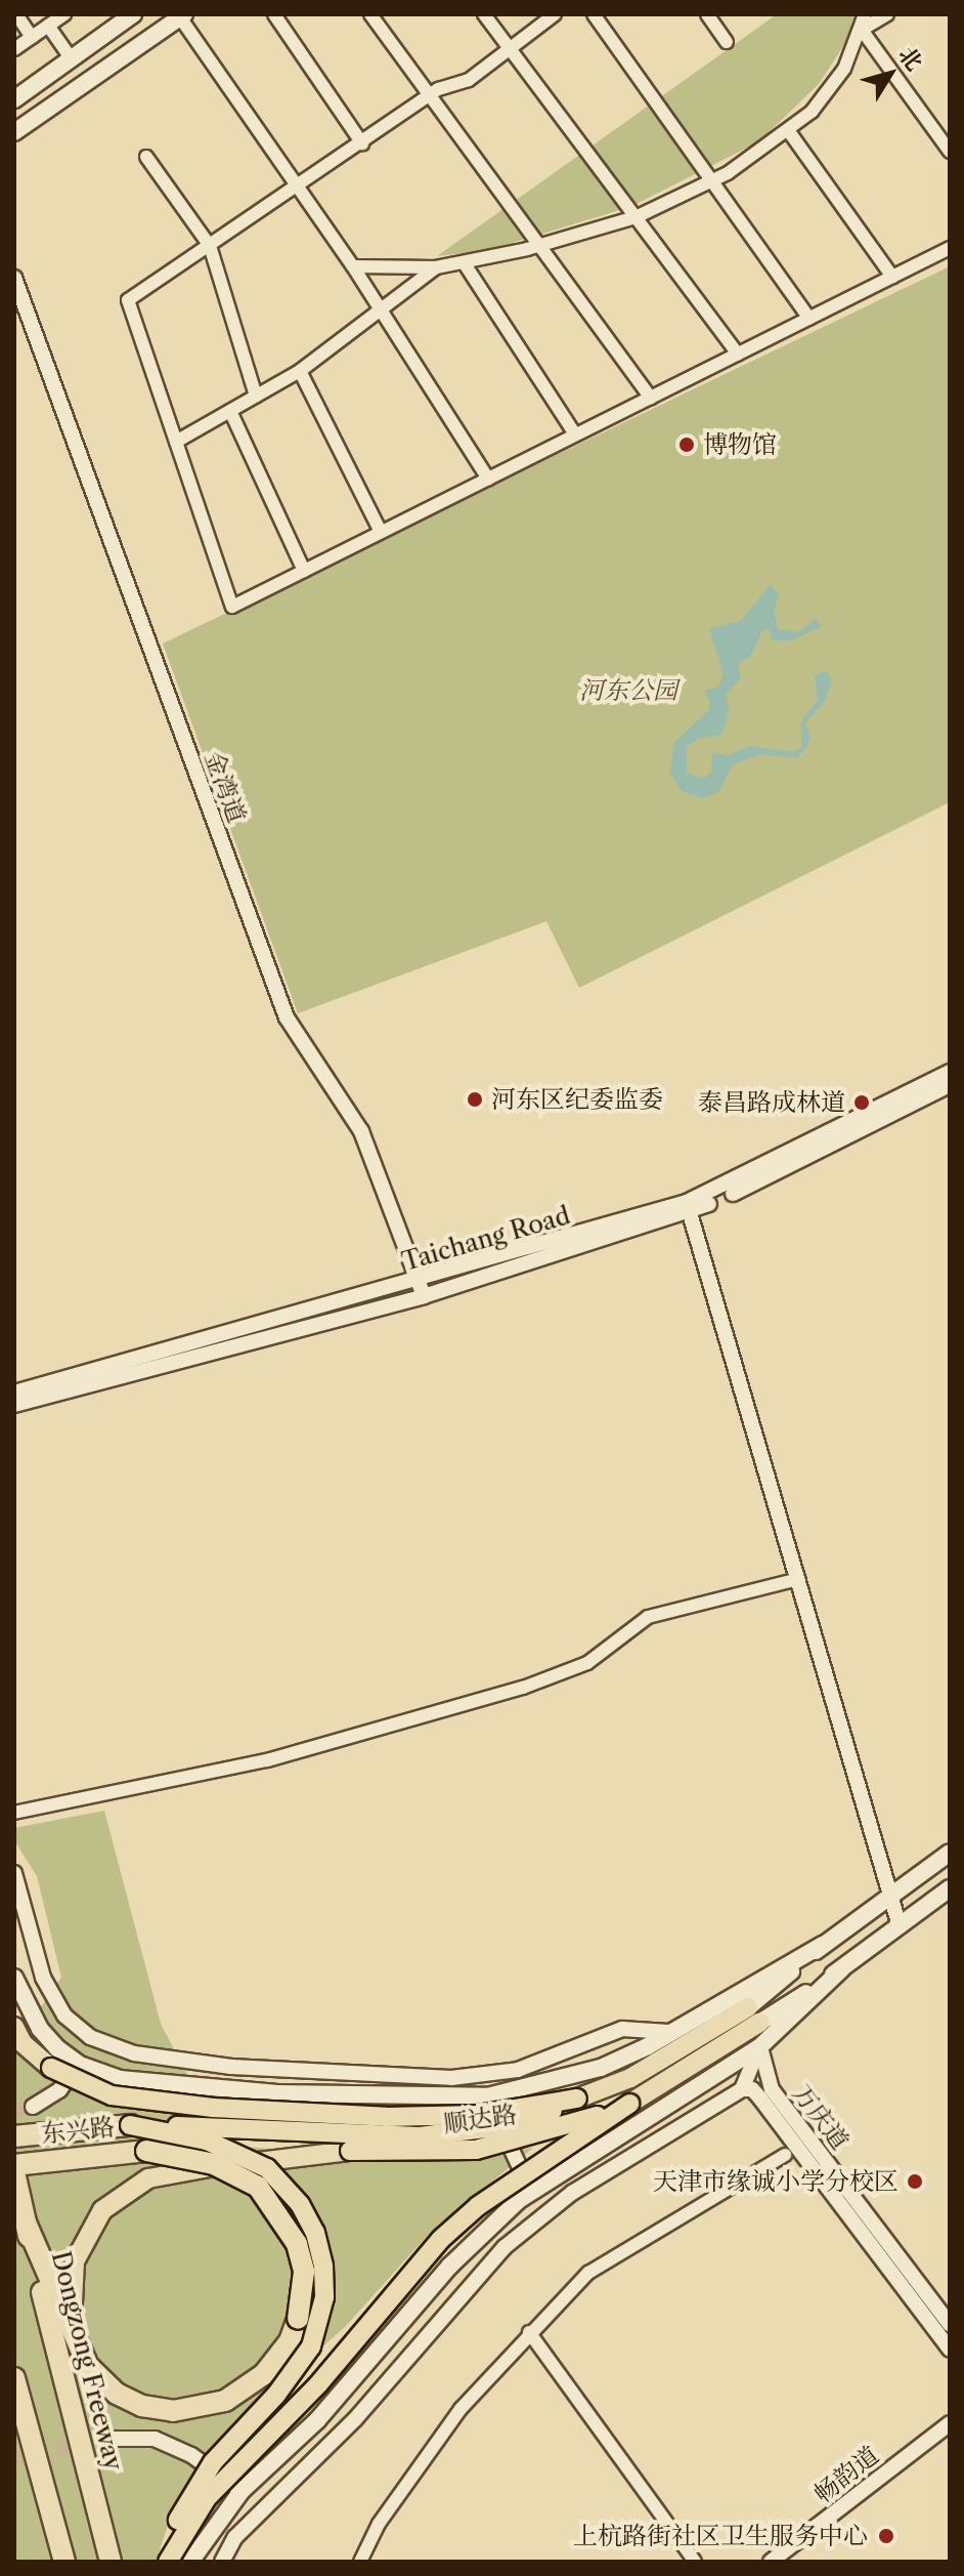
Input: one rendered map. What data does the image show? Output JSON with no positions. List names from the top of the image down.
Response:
{
  "streets": {
    "highway": ["东兴路", "Dongzong Freeway"],
    "main road": ["顺达路"],
    "street": [
      "金湾道",
      "Taichang Road",
      "万庆道",
      "畅韵道"
    ]
  },
  "crossings": [
    ["金湾道", "Taichang Road"],
    ["顺达路", "东兴路"]
  ],
  "parks": ["河东公园"],
  "places": [
    "博物馆",
    "河东区纪委监委",
    "泰昌路成林道",
    "天津市缘诚小学分校区",
    "上杭路街社区卫生服务中心"
  ],
  "north": "top right"
}
